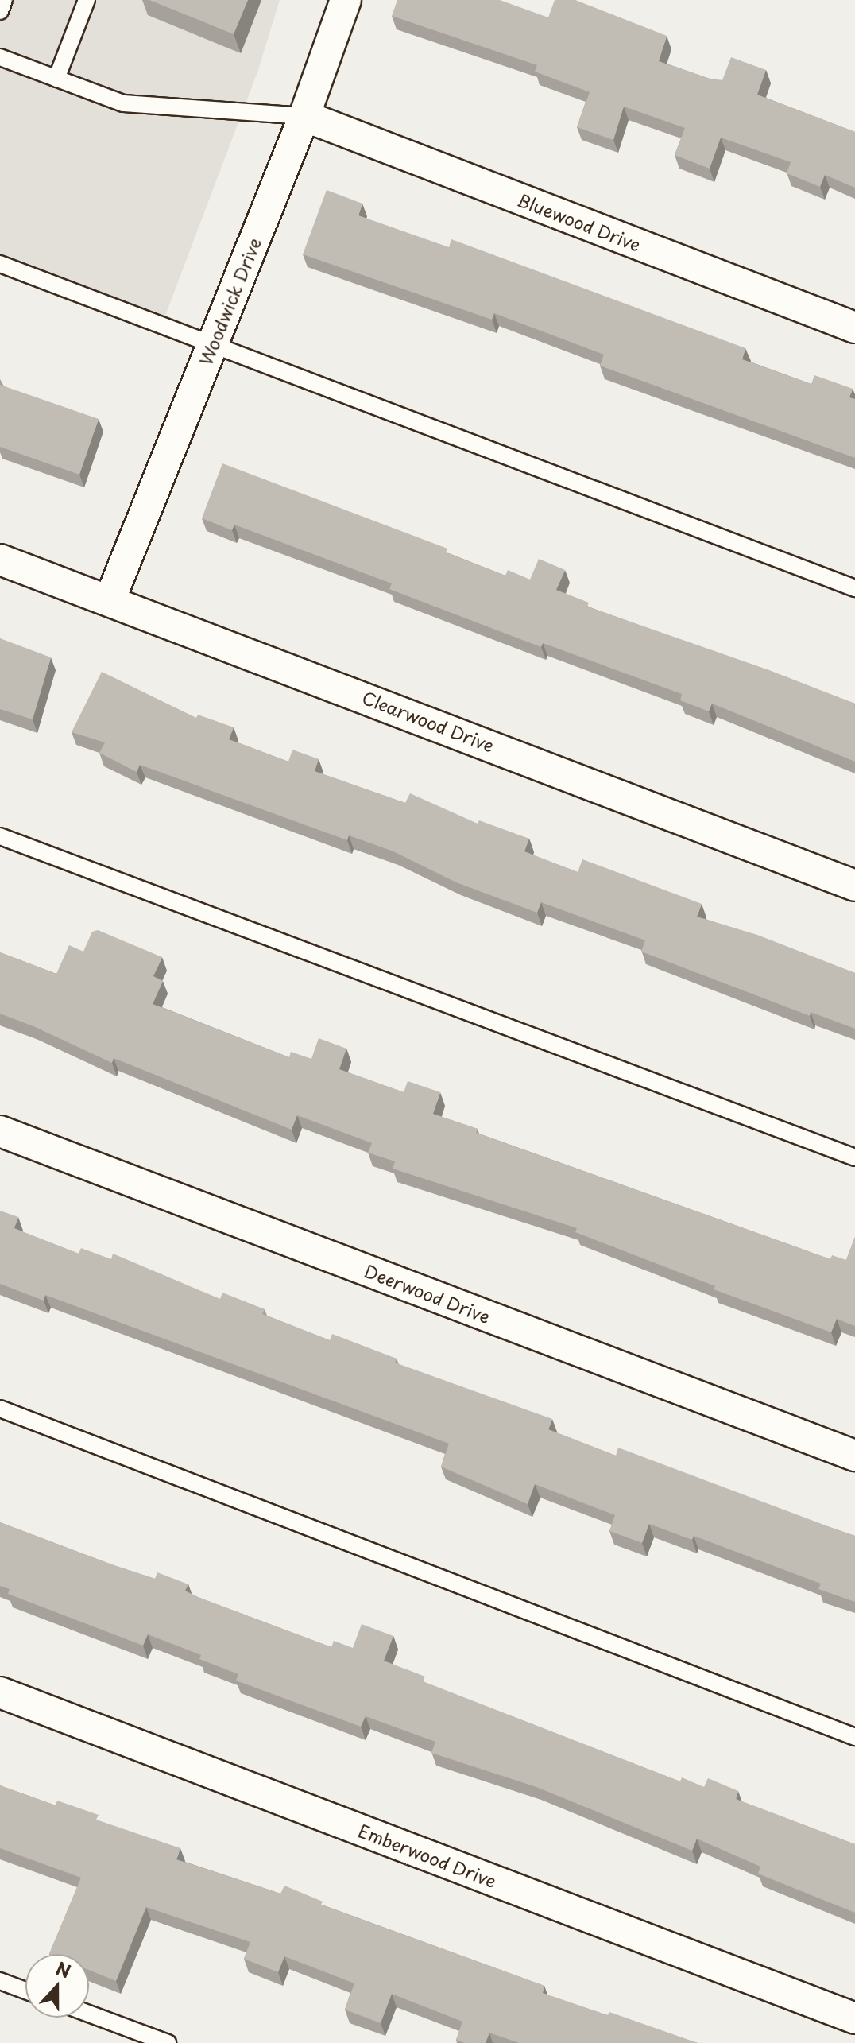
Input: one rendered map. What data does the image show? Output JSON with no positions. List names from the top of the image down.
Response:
{
  "streets": {
    "street": [
      "Bluewood Drive",
      "Woodwick Drive",
      "Clearwood Drive",
      "Deerwood Drive",
      "Emberwood Drive"
    ]
  },
  "crossings": [
    ["Bluewood Drive", "Woodwick Drive"],
    ["Woodwick Drive", "Clearwood Drive"]
  ],
  "north": "top"
}
